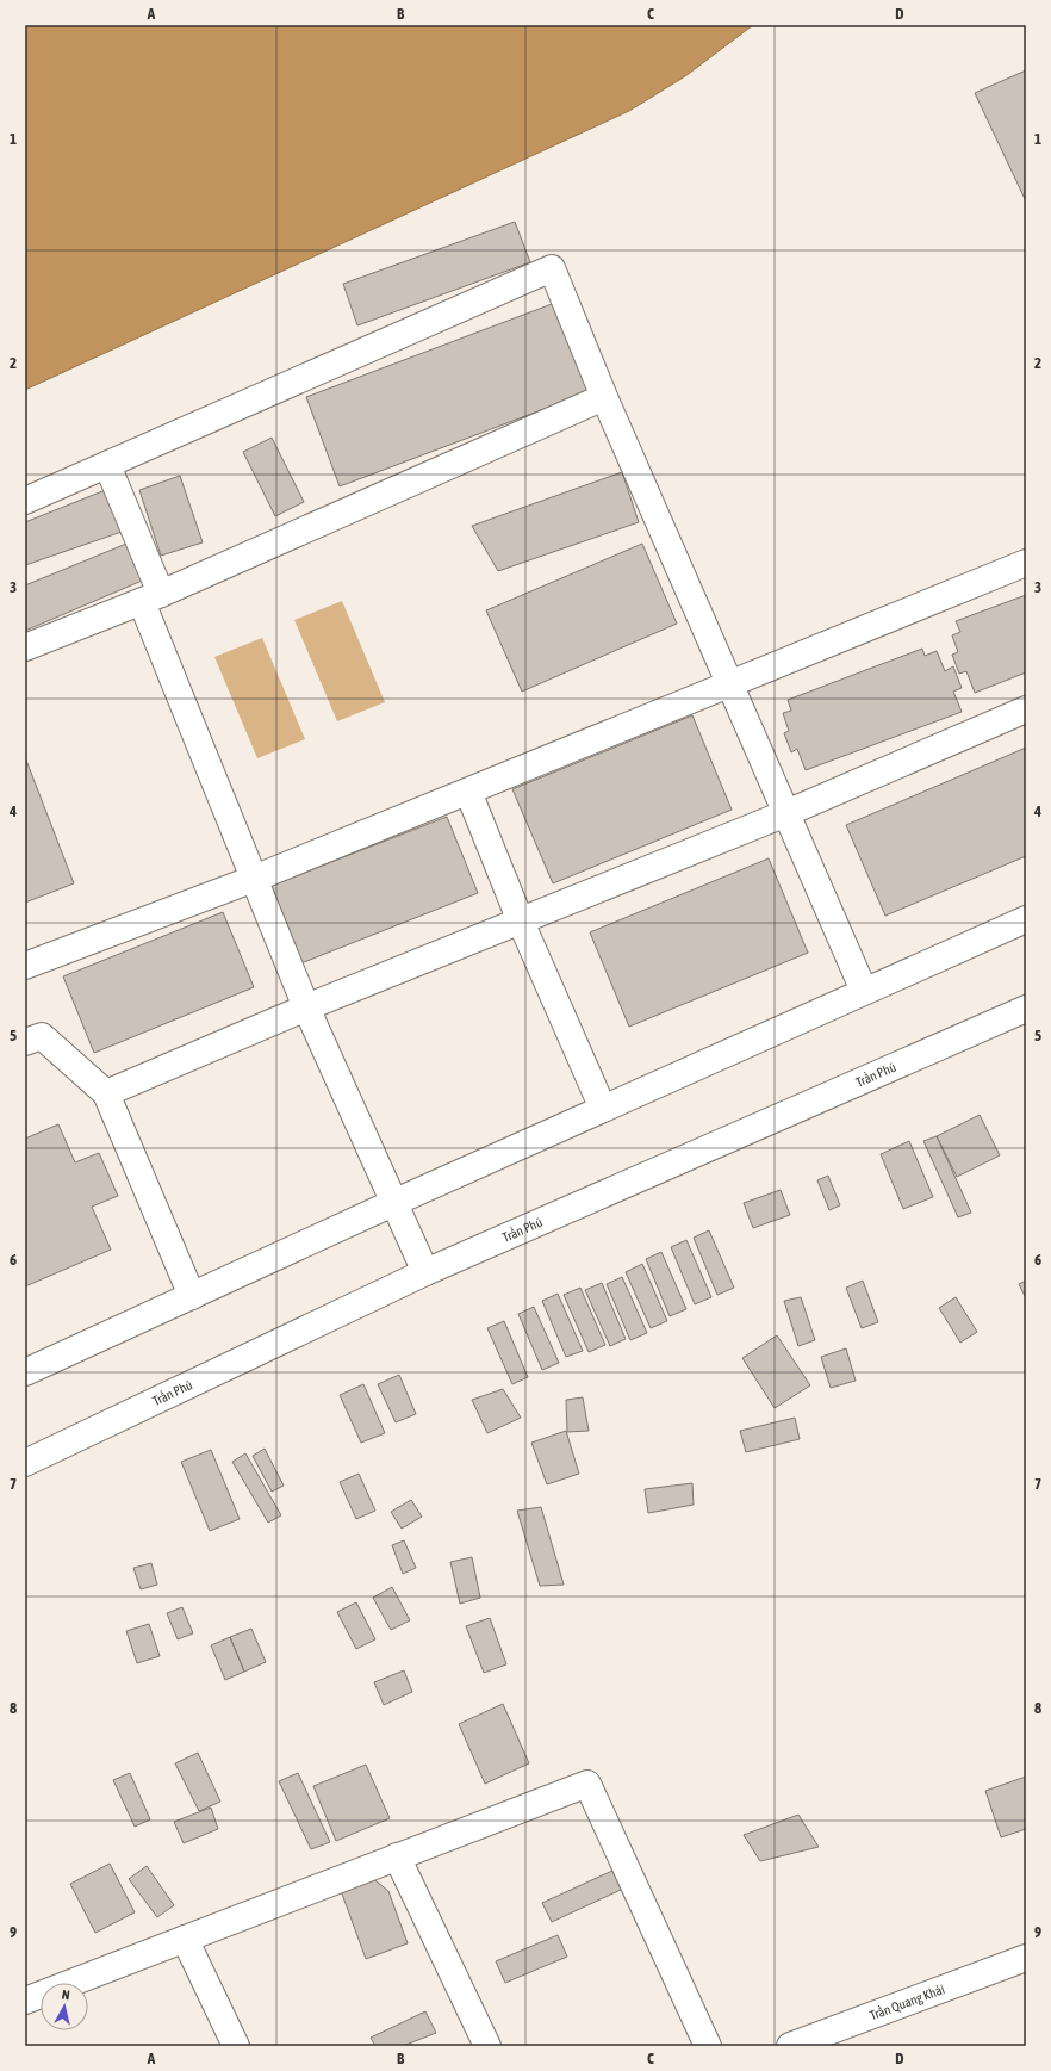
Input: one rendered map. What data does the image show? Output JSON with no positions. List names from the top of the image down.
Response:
{
  "streets": {
    "street": ["Trần Phú", "Trần Quang Khải"]
  },
  "north": "top",
  "grid": {
    "columns": [
      "A",
      "B",
      "C",
      "D"
    ],
    "rows": [
      "1",
      "2",
      "3",
      "4",
      "5",
      "6",
      "7",
      "8",
      "9"
    ]
  }
}
